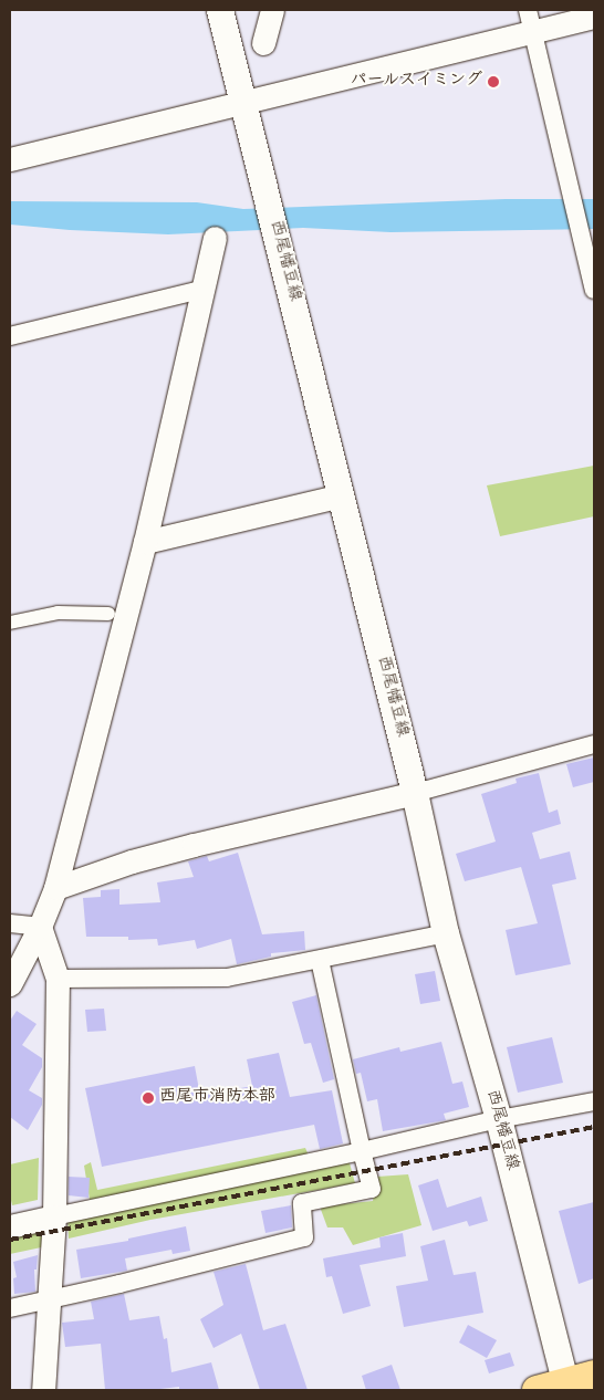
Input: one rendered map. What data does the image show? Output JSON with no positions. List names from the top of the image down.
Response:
{
  "streets": {
    "main road": ["西尾幡豆線"]
  },
  "places": ["パールスイミング", "西尾市消防本部"]
}
